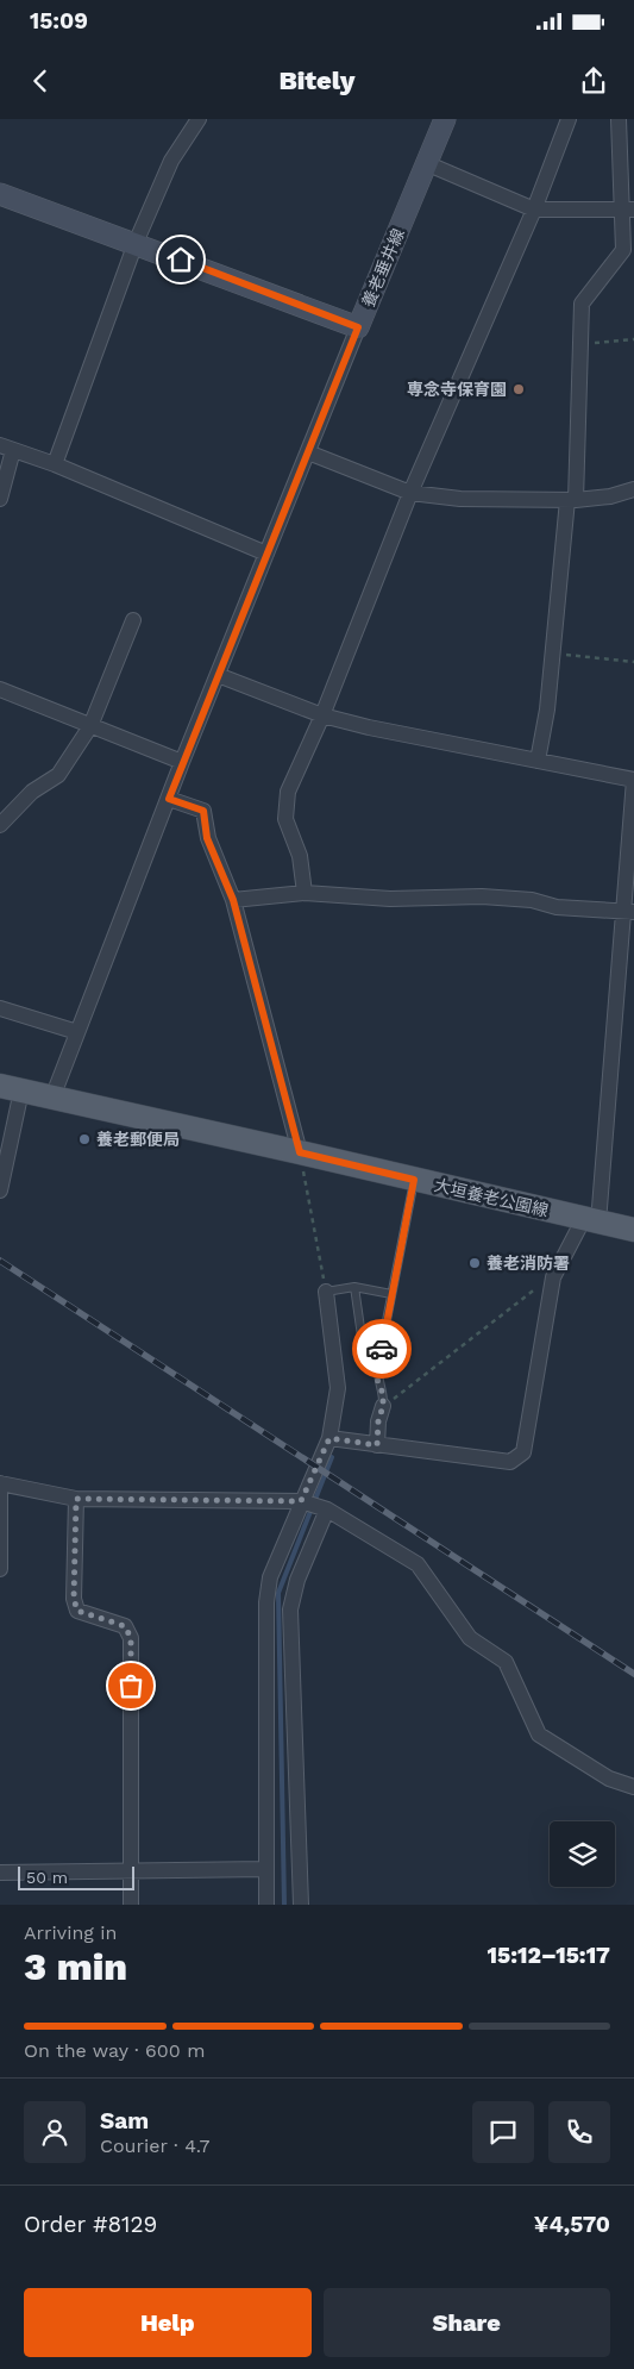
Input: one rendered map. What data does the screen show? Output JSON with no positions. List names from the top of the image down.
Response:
{
  "streets": {
    "main road": ["養老垂井線", "大垣養老公園線"]
  },
  "places": ["専念寺保育園", "養老郵便局", "養老消防署"],
  "scale_bar": "50 m",
  "page": {
    "status": "15:09",
    "header": "Bitely",
    "scale": "50 m",
    "heading": ["3 min", "Arriving in", "15:12–15:17"],
    "panel": [
      "Sam",
      "Courier · 4.7",
      "Order #8129",
      "¥4,570"
    ],
    "bar": "On the way · 600 m",
    "buttons": ["Help", "Share"]
  }
}
